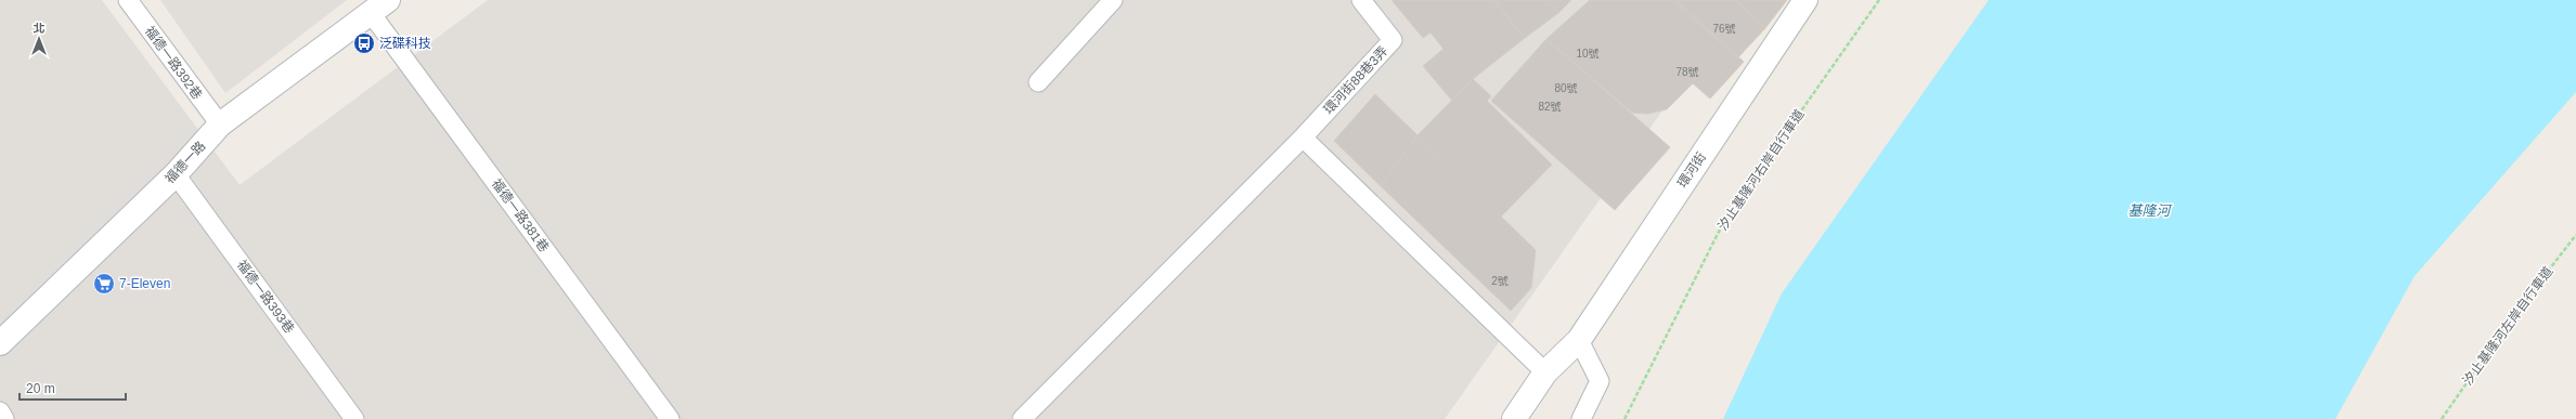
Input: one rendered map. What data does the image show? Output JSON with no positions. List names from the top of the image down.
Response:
{
  "streets": {
    "street": ["福德一路", "環河街"],
    "lane": [
      "福德一路392巷",
      "環河街88巷3弄",
      "福德一路381巷",
      "福德一路393巷"
    ],
    "path": ["汐止基隆河右岸自行車道", "汐止基隆河左岸自行車道"]
  },
  "crossings": [
    ["福德一路392巷", "福德一路"],
    ["福德一路", "福德一路381巷"],
    ["福德一路", "福德一路393巷"]
  ],
  "water": ["基隆河"],
  "places": {
    "bus stop": ["泛碟科技"],
    "supermarket": ["7-Eleven"]
  },
  "house_numbers": [
    "76號",
    "10號",
    "78號",
    "80號",
    "82號",
    "2號"
  ],
  "scale_bar": "20 m",
  "north": "top"
}
